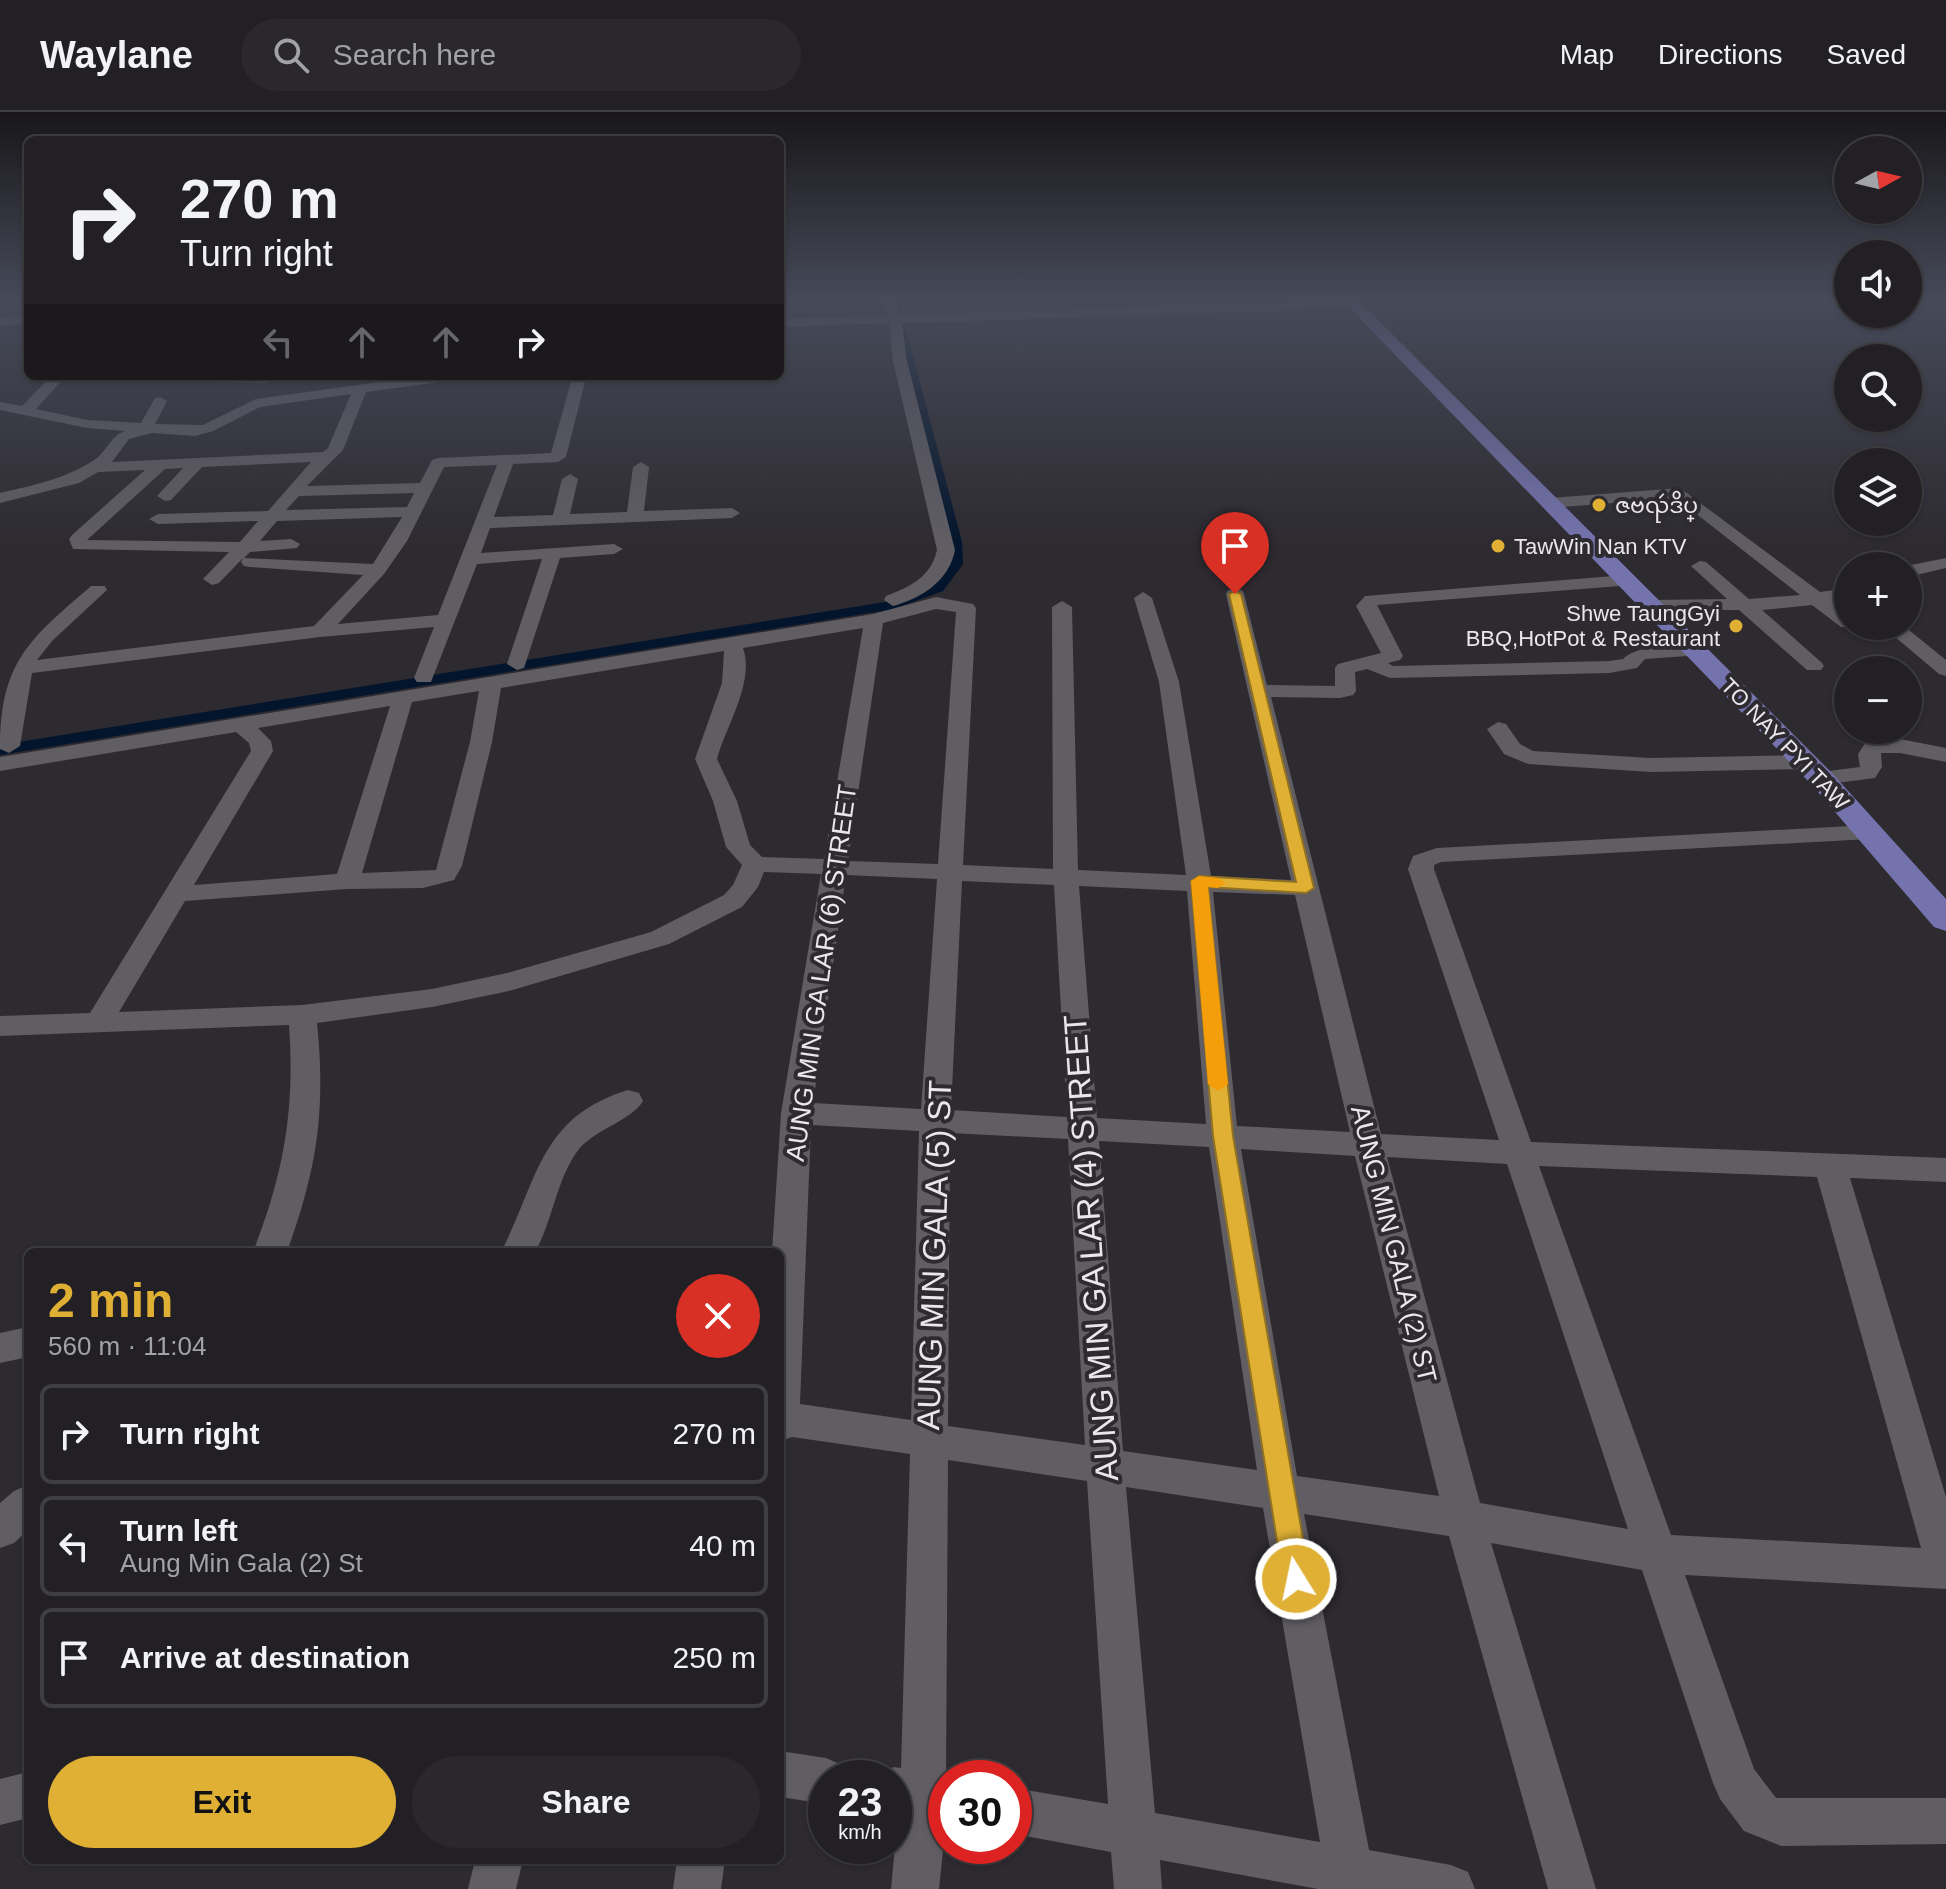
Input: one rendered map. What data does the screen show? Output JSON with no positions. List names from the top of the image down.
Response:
{
  "streets": {
    "main road": ["TO NAY PYI TAW"],
    "street": [
      "AUNG MIN GA LAR (6) STREET",
      "AUNG MIN GALA (2) ST",
      "AUNG MIN GA LAR (4) STREET",
      "AUNG MIN GALA (5) ST"
    ]
  },
  "crossings": [
    ["AUNG MIN GA LAR (6) STREET", "AUNG MIN GALA (5) ST"]
  ],
  "places": ["ဇဗၺဴဒိပ္", "TawWin Nan KTV", "Shwe TaungGyi BBQ,HotPot & Restaurant"],
  "north": "right",
  "page": {
    "header": "Waylane",
    "search": "Search here",
    "nav": ["Map", "Directions", "Saved"],
    "map_buttons": ["+", "−"],
    "turn": ["270 m", "Turn right"],
    "heading": ["2 min", "560 m · 11:04"],
    "list": [
      {
        "name": "Turn right",
        "value": "270 m"
      },
      {
        "name": "Turn left",
        "note": "Aung Min Gala (2) St",
        "value": "40 m"
      },
      {
        "name": "Arrive at destination",
        "value": "250 m"
      }
    ],
    "buttons": ["Exit", "Share"],
    "speed": "23 km/h",
    "limit": "30"
  }
}
